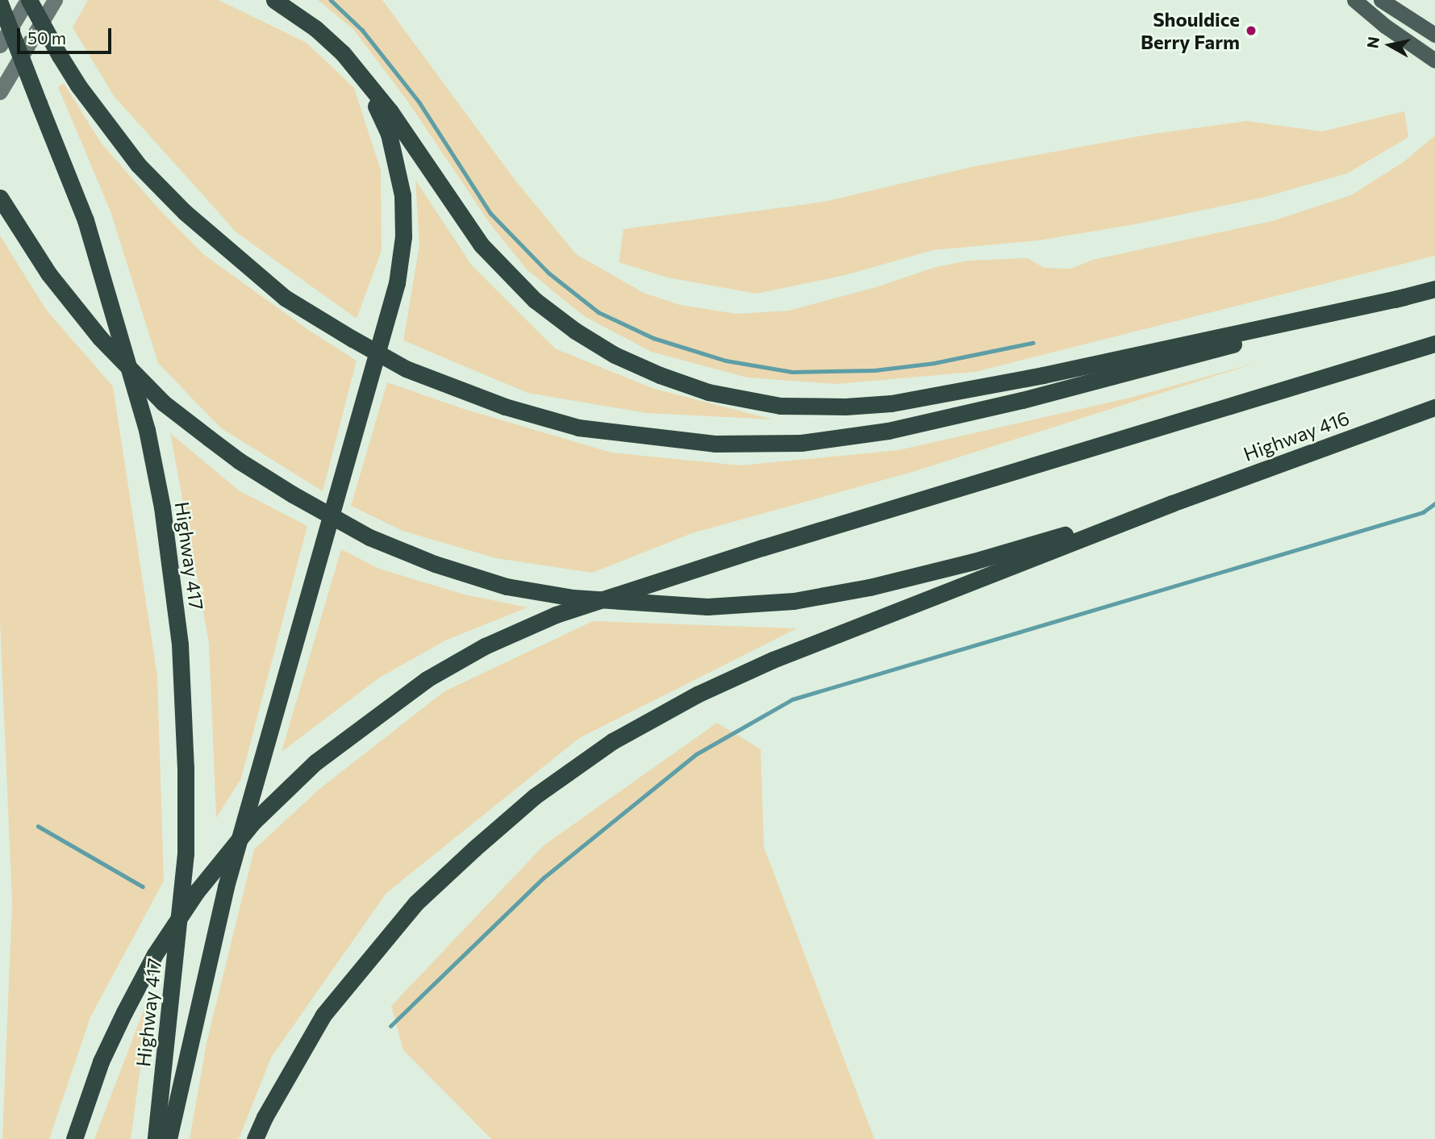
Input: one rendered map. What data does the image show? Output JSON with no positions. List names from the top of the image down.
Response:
{
  "streets": {
    "highway": ["Highway 416", "Highway 417"]
  },
  "places": ["Shouldice Berry Farm"],
  "scale_bar": "50 m",
  "north": "left"
}
